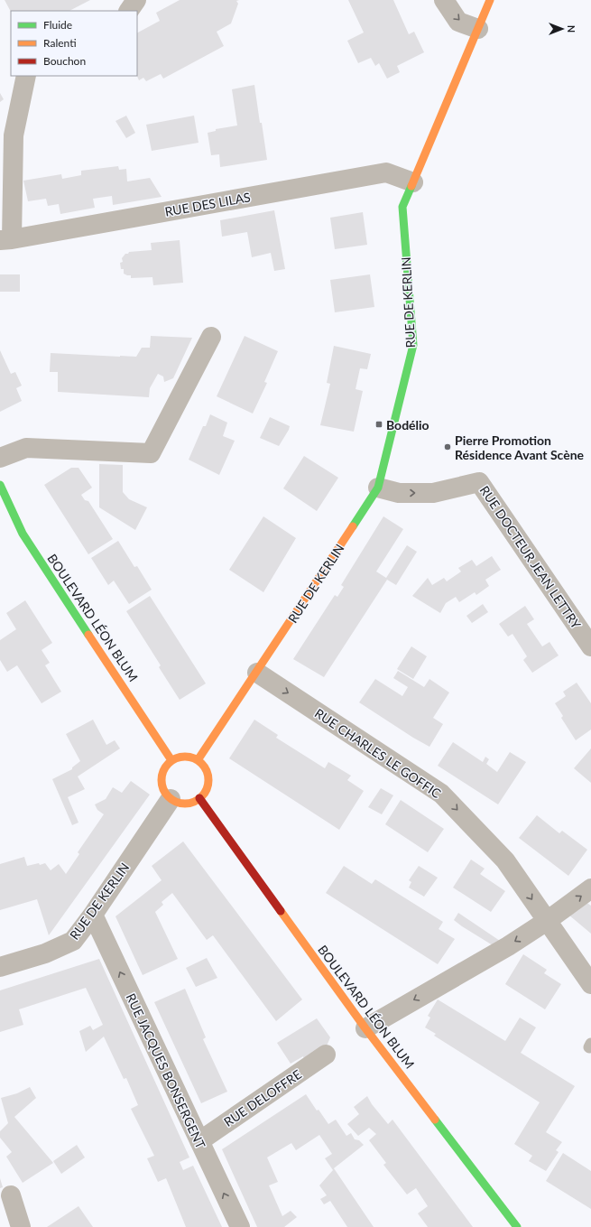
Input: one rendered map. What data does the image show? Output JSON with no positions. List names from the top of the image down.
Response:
{
  "streets": {
    "main road": ["RUE DE KERLIN", "BOULEVARD LÉON BLUM"],
    "street": [
      "RUE DES LILAS",
      "RUE DOCTEUR JEAN LETTRY",
      "RUE CHARLES LE GOFFIC",
      "RUE JACQUES BONSERGENT",
      "RUE DELOFFRE"
    ]
  },
  "crossings": [
    ["RUE DES LILAS", "RUE DE KERLIN"],
    ["RUE DE KERLIN", "RUE DOCTEUR JEAN LETTRY"],
    ["RUE DE KERLIN", "BOULEVARD LÉON BLUM"],
    ["RUE DE KERLIN", "RUE CHARLES LE GOFFIC"],
    ["RUE DE KERLIN", "RUE JACQUES BONSERGENT"],
    ["RUE JACQUES BONSERGENT", "RUE DELOFFRE"]
  ],
  "one_way": ["RUE DOCTEUR JEAN LETTRY", "RUE CHARLES LE GOFFIC", "RUE JACQUES BONSERGENT"],
  "places": {
    "transit": ["Bodélio"],
    "other": ["Pierre Promotion Résidence Avant Scène"]
  },
  "legend": ["Fluide", "Ralenti", "Bouchon"],
  "north": "right"
}
